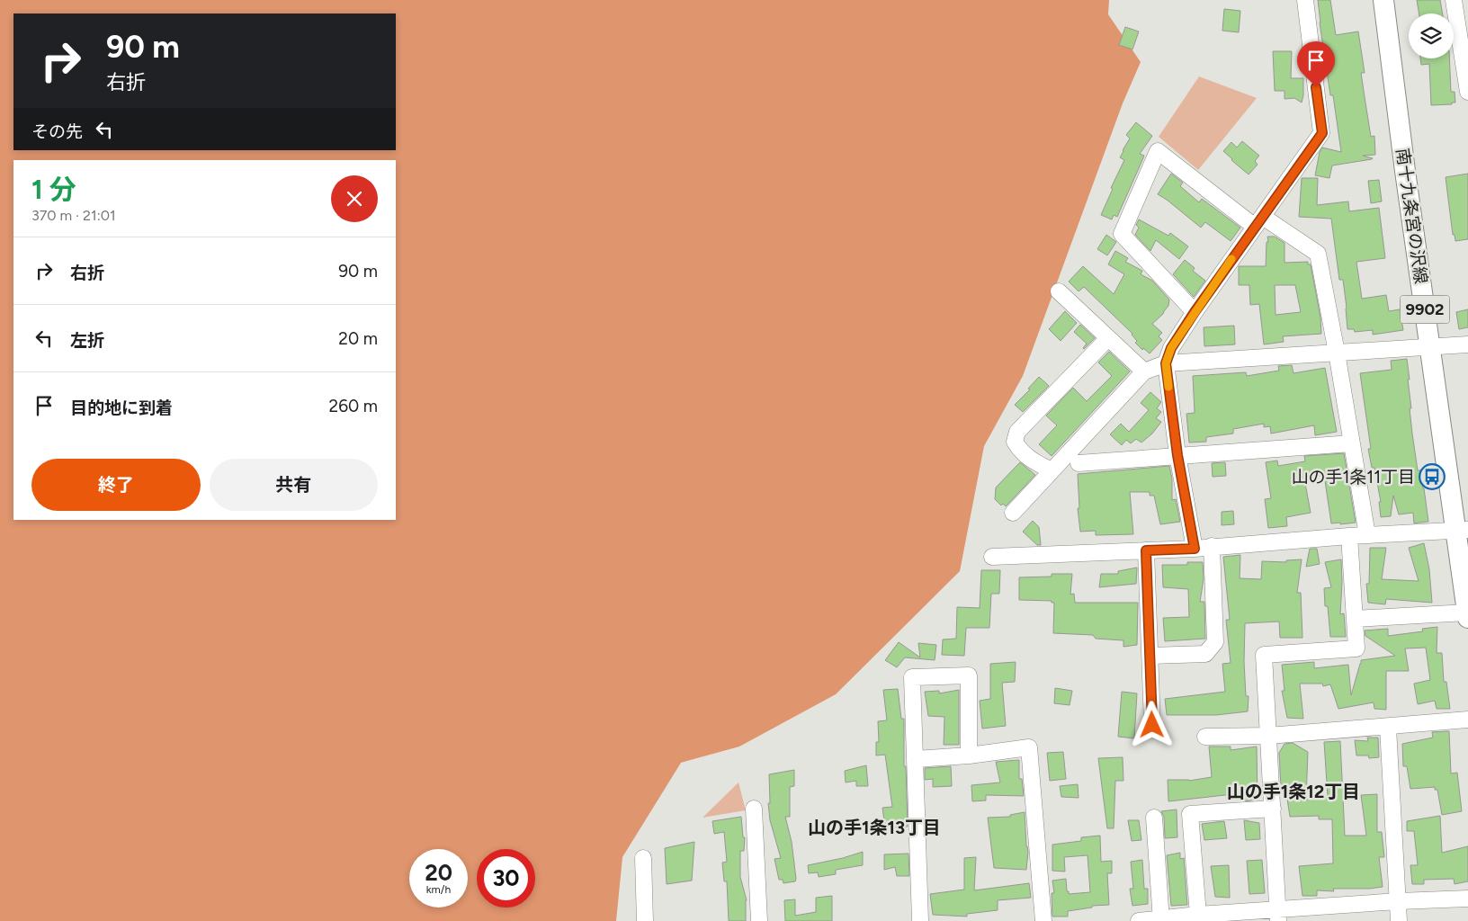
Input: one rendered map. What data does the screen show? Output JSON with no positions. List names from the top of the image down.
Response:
{
  "streets": {
    "main road": ["南十九条宮の沢線", "9902"]
  },
  "districts": ["山の手1条12丁目", "山の手1条13丁目"],
  "places": {
    "bus stop": ["山の手1条11丁目"]
  },
  "page": {
    "turn": ["90 m", "右折"],
    "then": "その先",
    "heading": ["1 分", "370 m · 21:01"],
    "list": [
      {
        "name": "右折",
        "value": "90 m"
      },
      {
        "name": "左折",
        "value": "20 m"
      },
      {
        "name": "目的地に到着",
        "value": "260 m"
      }
    ],
    "buttons": ["終了", "共有"],
    "speed": "20 km/h",
    "limit": "30"
  }
}
